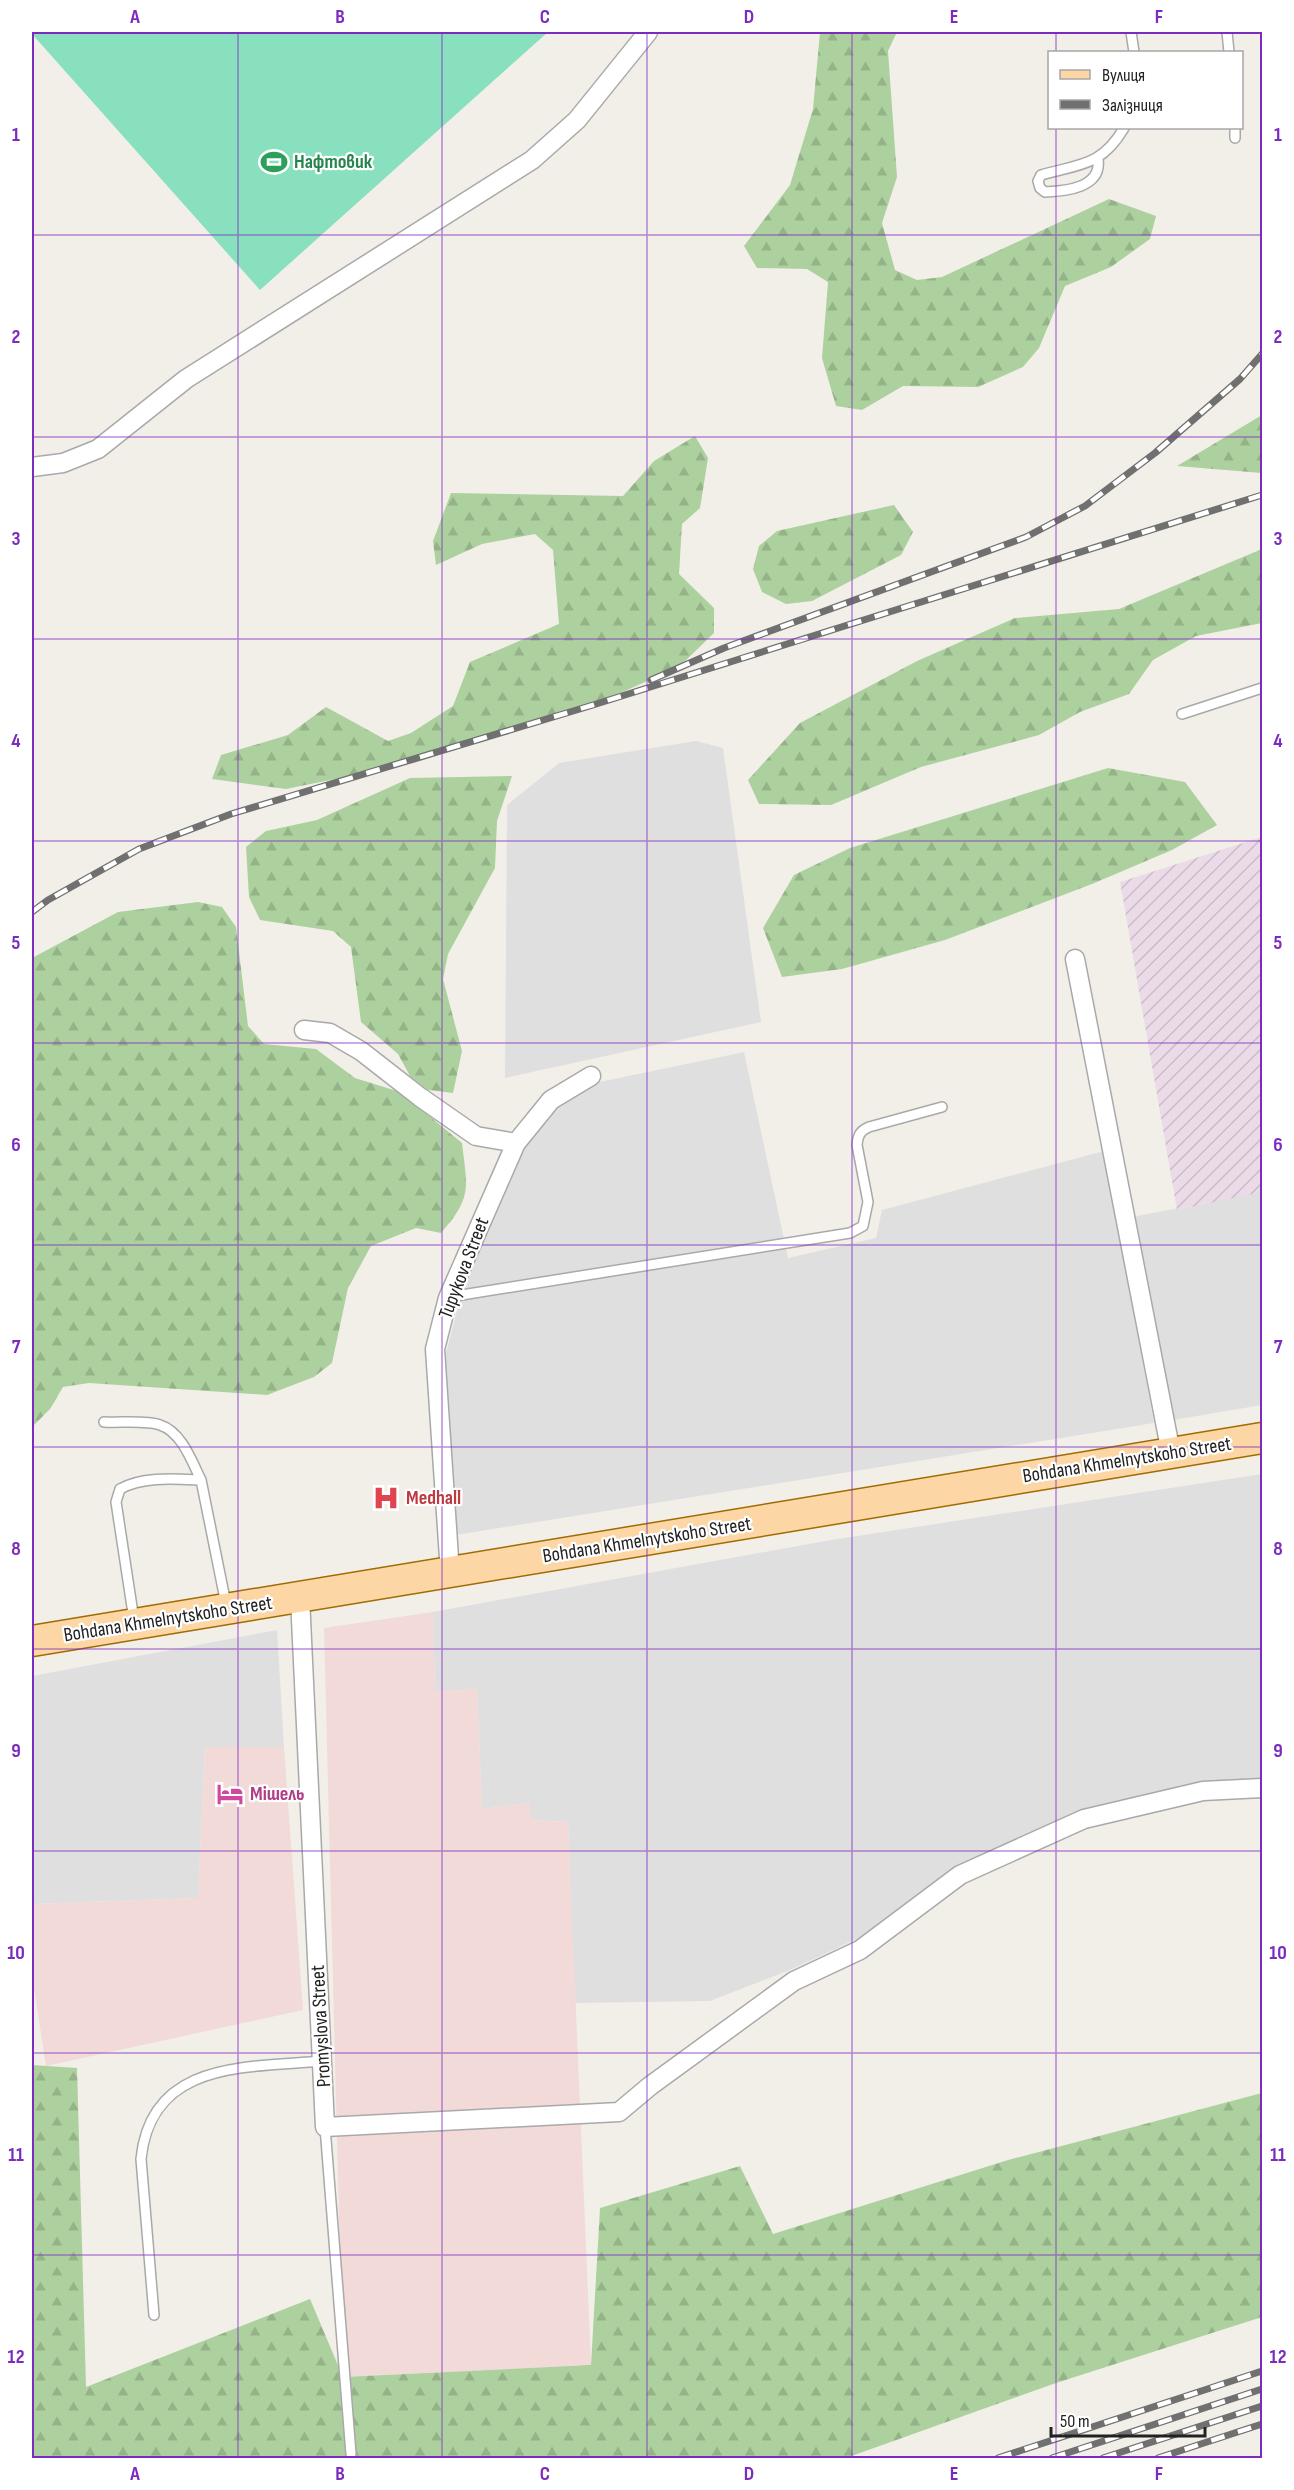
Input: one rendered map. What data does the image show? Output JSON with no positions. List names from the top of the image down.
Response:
{
  "streets": {
    "main road": ["Bohdana Khmelnytskoho Street"],
    "street": ["Tupykova Street", "Promyslova Street"]
  },
  "crossings": [
    ["Tupykova Street", "Bohdana Khmelnytskoho Street"],
    ["Bohdana Khmelnytskoho Street", "Promyslova Street"]
  ],
  "places": {
    "sports": ["Нафтовик"],
    "hospital": ["Medhall"],
    "hotel": ["Мішель"]
  },
  "legend": ["Вулиця", "Залізниця"],
  "scale_bar": "50 m",
  "grid": {
    "columns": [
      "A",
      "B",
      "C",
      "D",
      "E",
      "F"
    ],
    "rows": [
      "1",
      "2",
      "3",
      "4",
      "5",
      "6",
      "7",
      "8",
      "9",
      "10",
      "11",
      "12"
    ]
  }
}
